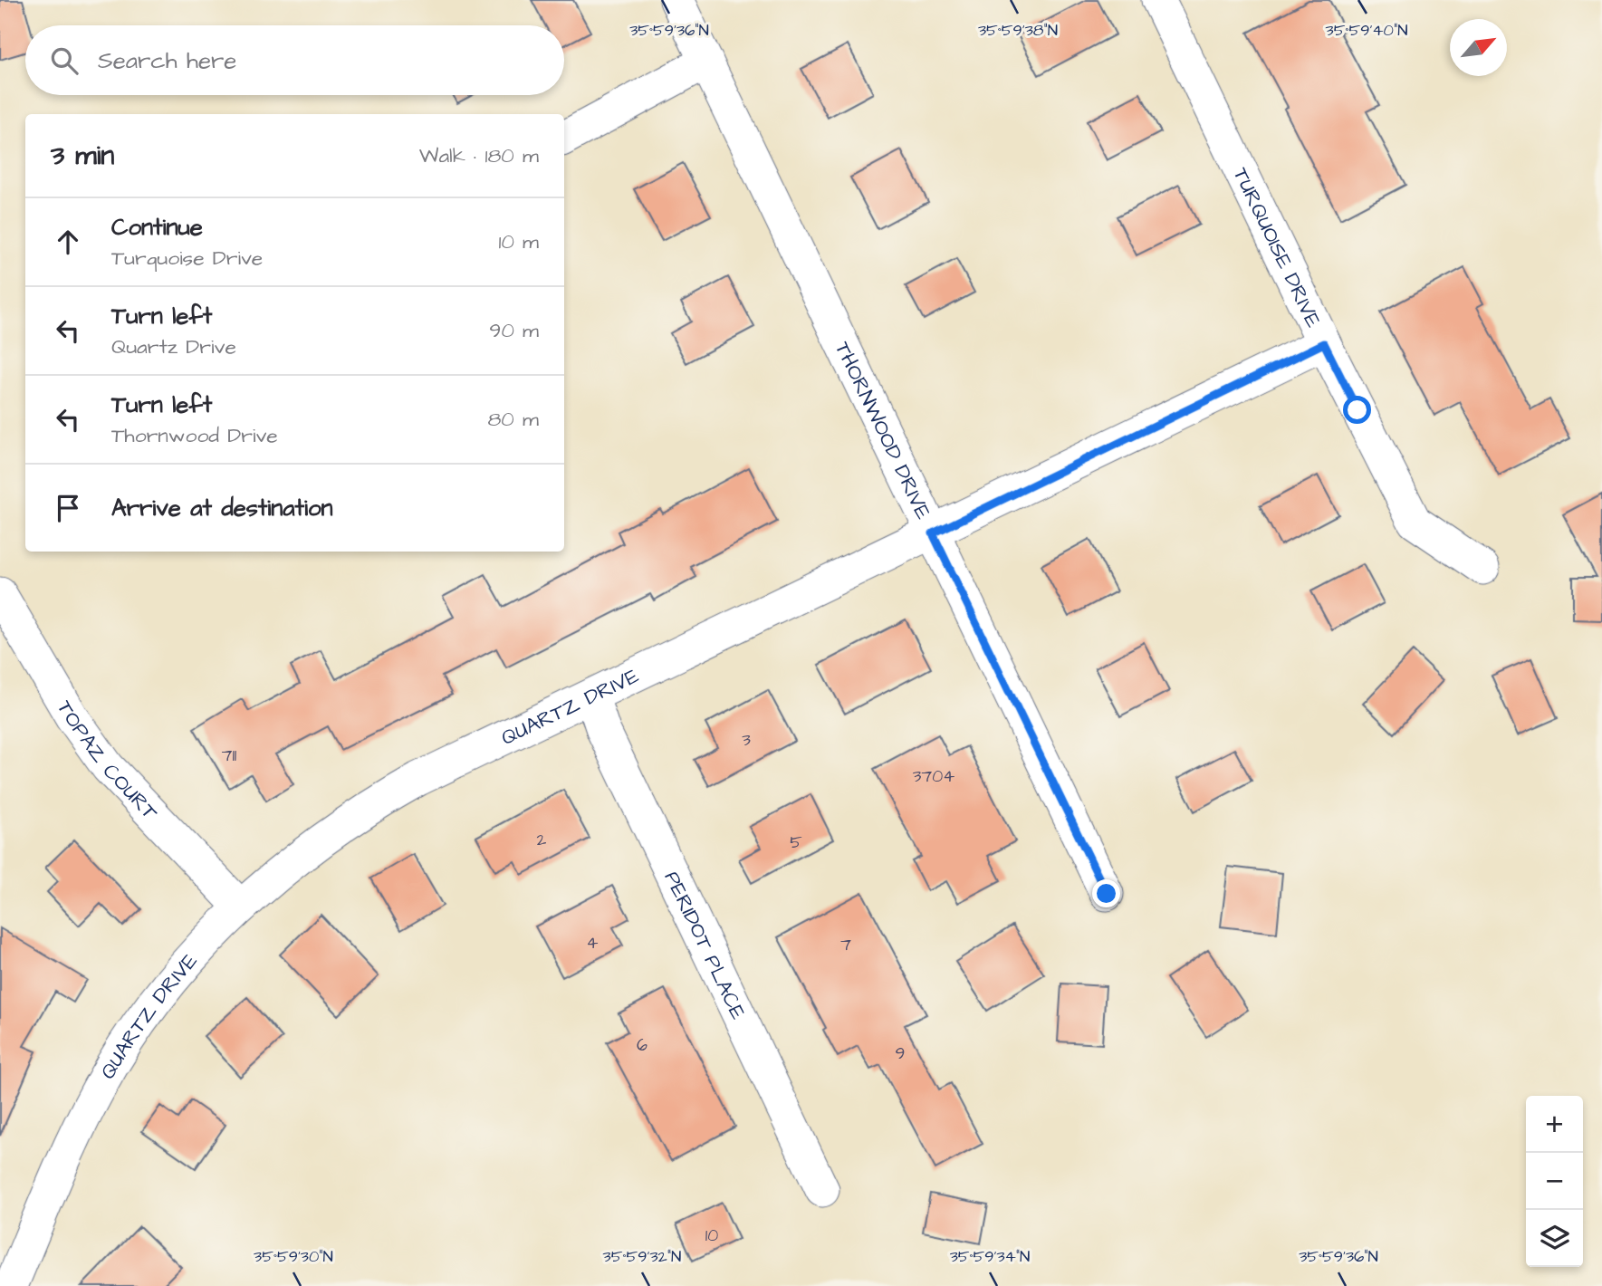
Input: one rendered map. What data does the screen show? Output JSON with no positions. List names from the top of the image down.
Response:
{
  "streets": {
    "street": [
      "TURQUOISE DRIVE",
      "THORNWOOD DRIVE",
      "QUARTZ DRIVE",
      "TOPAZ COURT",
      "PERIDOT PLACE"
    ]
  },
  "crossings": [
    ["TURQUOISE DRIVE", "QUARTZ DRIVE"],
    ["THORNWOOD DRIVE", "QUARTZ DRIVE"],
    ["QUARTZ DRIVE", "TOPAZ COURT"],
    ["QUARTZ DRIVE", "PERIDOT PLACE"]
  ],
  "house_numbers": [
    "3",
    "711",
    "3704",
    "2",
    "5",
    "4",
    "7",
    "6",
    "9",
    "10"
  ],
  "north": "top right",
  "page": {
    "search": "Search here",
    "heading": ["3 min", "Walk · 180 m"],
    "list": [
      ["Continue", "Turquoise Drive", "10 m"],
      ["Turn left", "Quartz Drive", "90 m"],
      ["Turn left", "Thornwood Drive", "80 m"],
      "Arrive at destination"
    ],
    "map_buttons": ["+", "−"]
  },
  "coordinates": [
    "35°59'36\"N",
    "35°59'38\"N",
    "35°59'40\"N",
    "35°59'30\"N",
    "35°59'32\"N",
    "35°59'34\"N"
  ]
}
